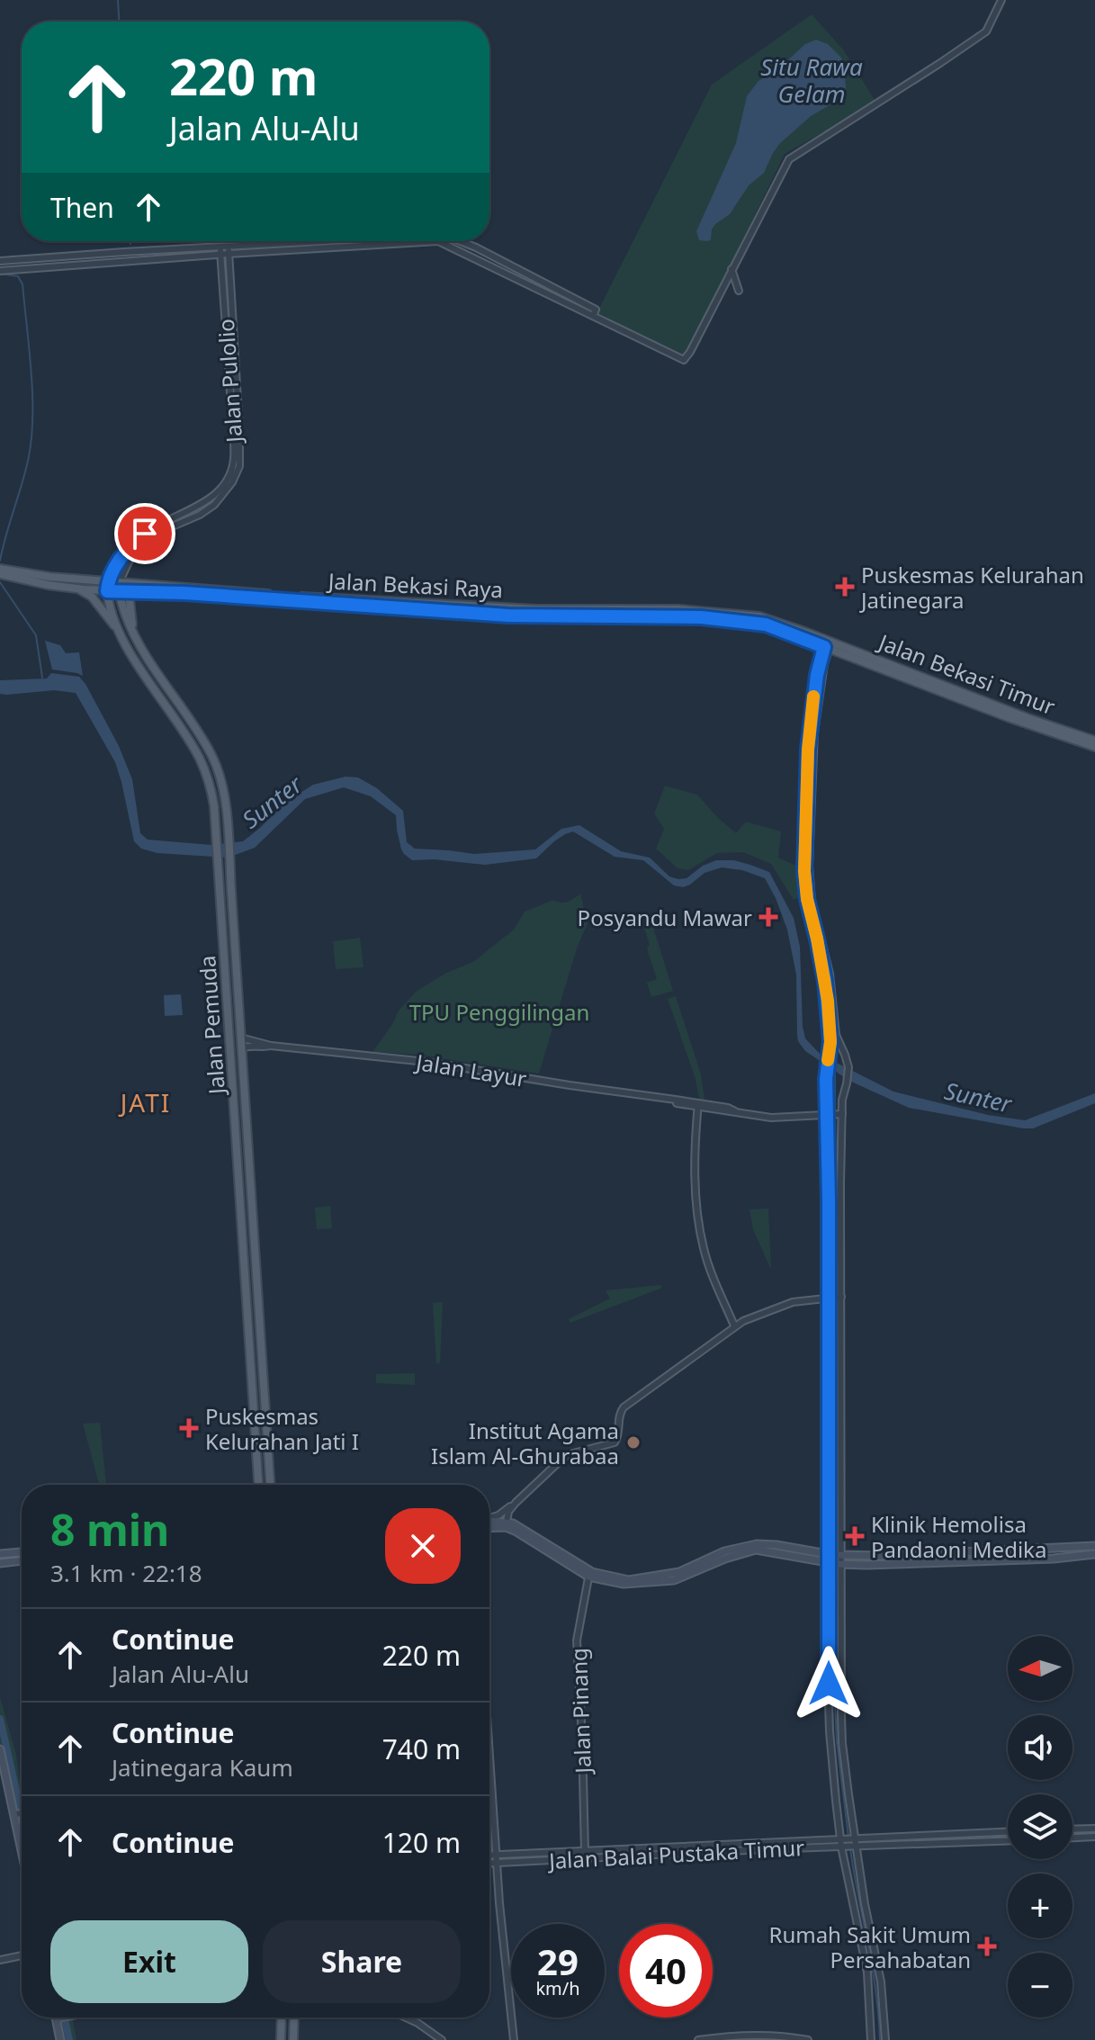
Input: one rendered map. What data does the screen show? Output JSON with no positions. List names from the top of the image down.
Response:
{
  "streets": {
    "main road": ["Jalan Bekasi Raya", "Jalan Bekasi Timur", "Jalan Pemuda"],
    "street": [
      "Jalan Pulolio",
      "Jalan Layur",
      "Jalan Pinang",
      "Jalan Balai Pustaka Timur"
    ]
  },
  "crossings": [
    ["Jalan Pulolio", "Jalan Bekasi Raya"],
    ["Jalan Pulolio", "Jalan Pemuda"],
    ["Jalan Bekasi Raya", "Jalan Bekasi Timur"],
    ["Jalan Bekasi Raya", "Jalan Pemuda"],
    ["Jalan Pemuda", "Jalan Layur"],
    ["Jalan Pinang", "Jalan Balai Pustaka Timur"]
  ],
  "districts": ["JATI"],
  "water": ["Situ Rawa Gelam", "Sunter"],
  "parks": ["TPU Penggilingan"],
  "places": {
    "health": [
      "Puskesmas Kelurahan Jatinegara",
      "Posyandu Mawar",
      "Puskesmas Kelurahan Jati I",
      "Klinik Hemolisa Pandaoni Medika",
      "Rumah Sakit Umum Persahabatan"
    ],
    "other": ["Institut Agama Islam Al-Ghurabaa"]
  },
  "north": "left",
  "page": {
    "turn": ["220 m", "Jalan Alu-Alu"],
    "then": "Then",
    "heading": ["8 min", "3.1 km · 22:18"],
    "list": [
      {
        "name": "Continue",
        "note": "Jalan Alu-Alu",
        "value": "220 m"
      },
      {
        "name": "Continue",
        "note": "Jatinegara Kaum",
        "value": "740 m"
      },
      {
        "name": "Continue",
        "value": "120 m"
      }
    ],
    "map_buttons": ["+", "−"],
    "buttons": ["Exit", "Share"],
    "speed": "29 km/h",
    "limit": "40"
  }
}
